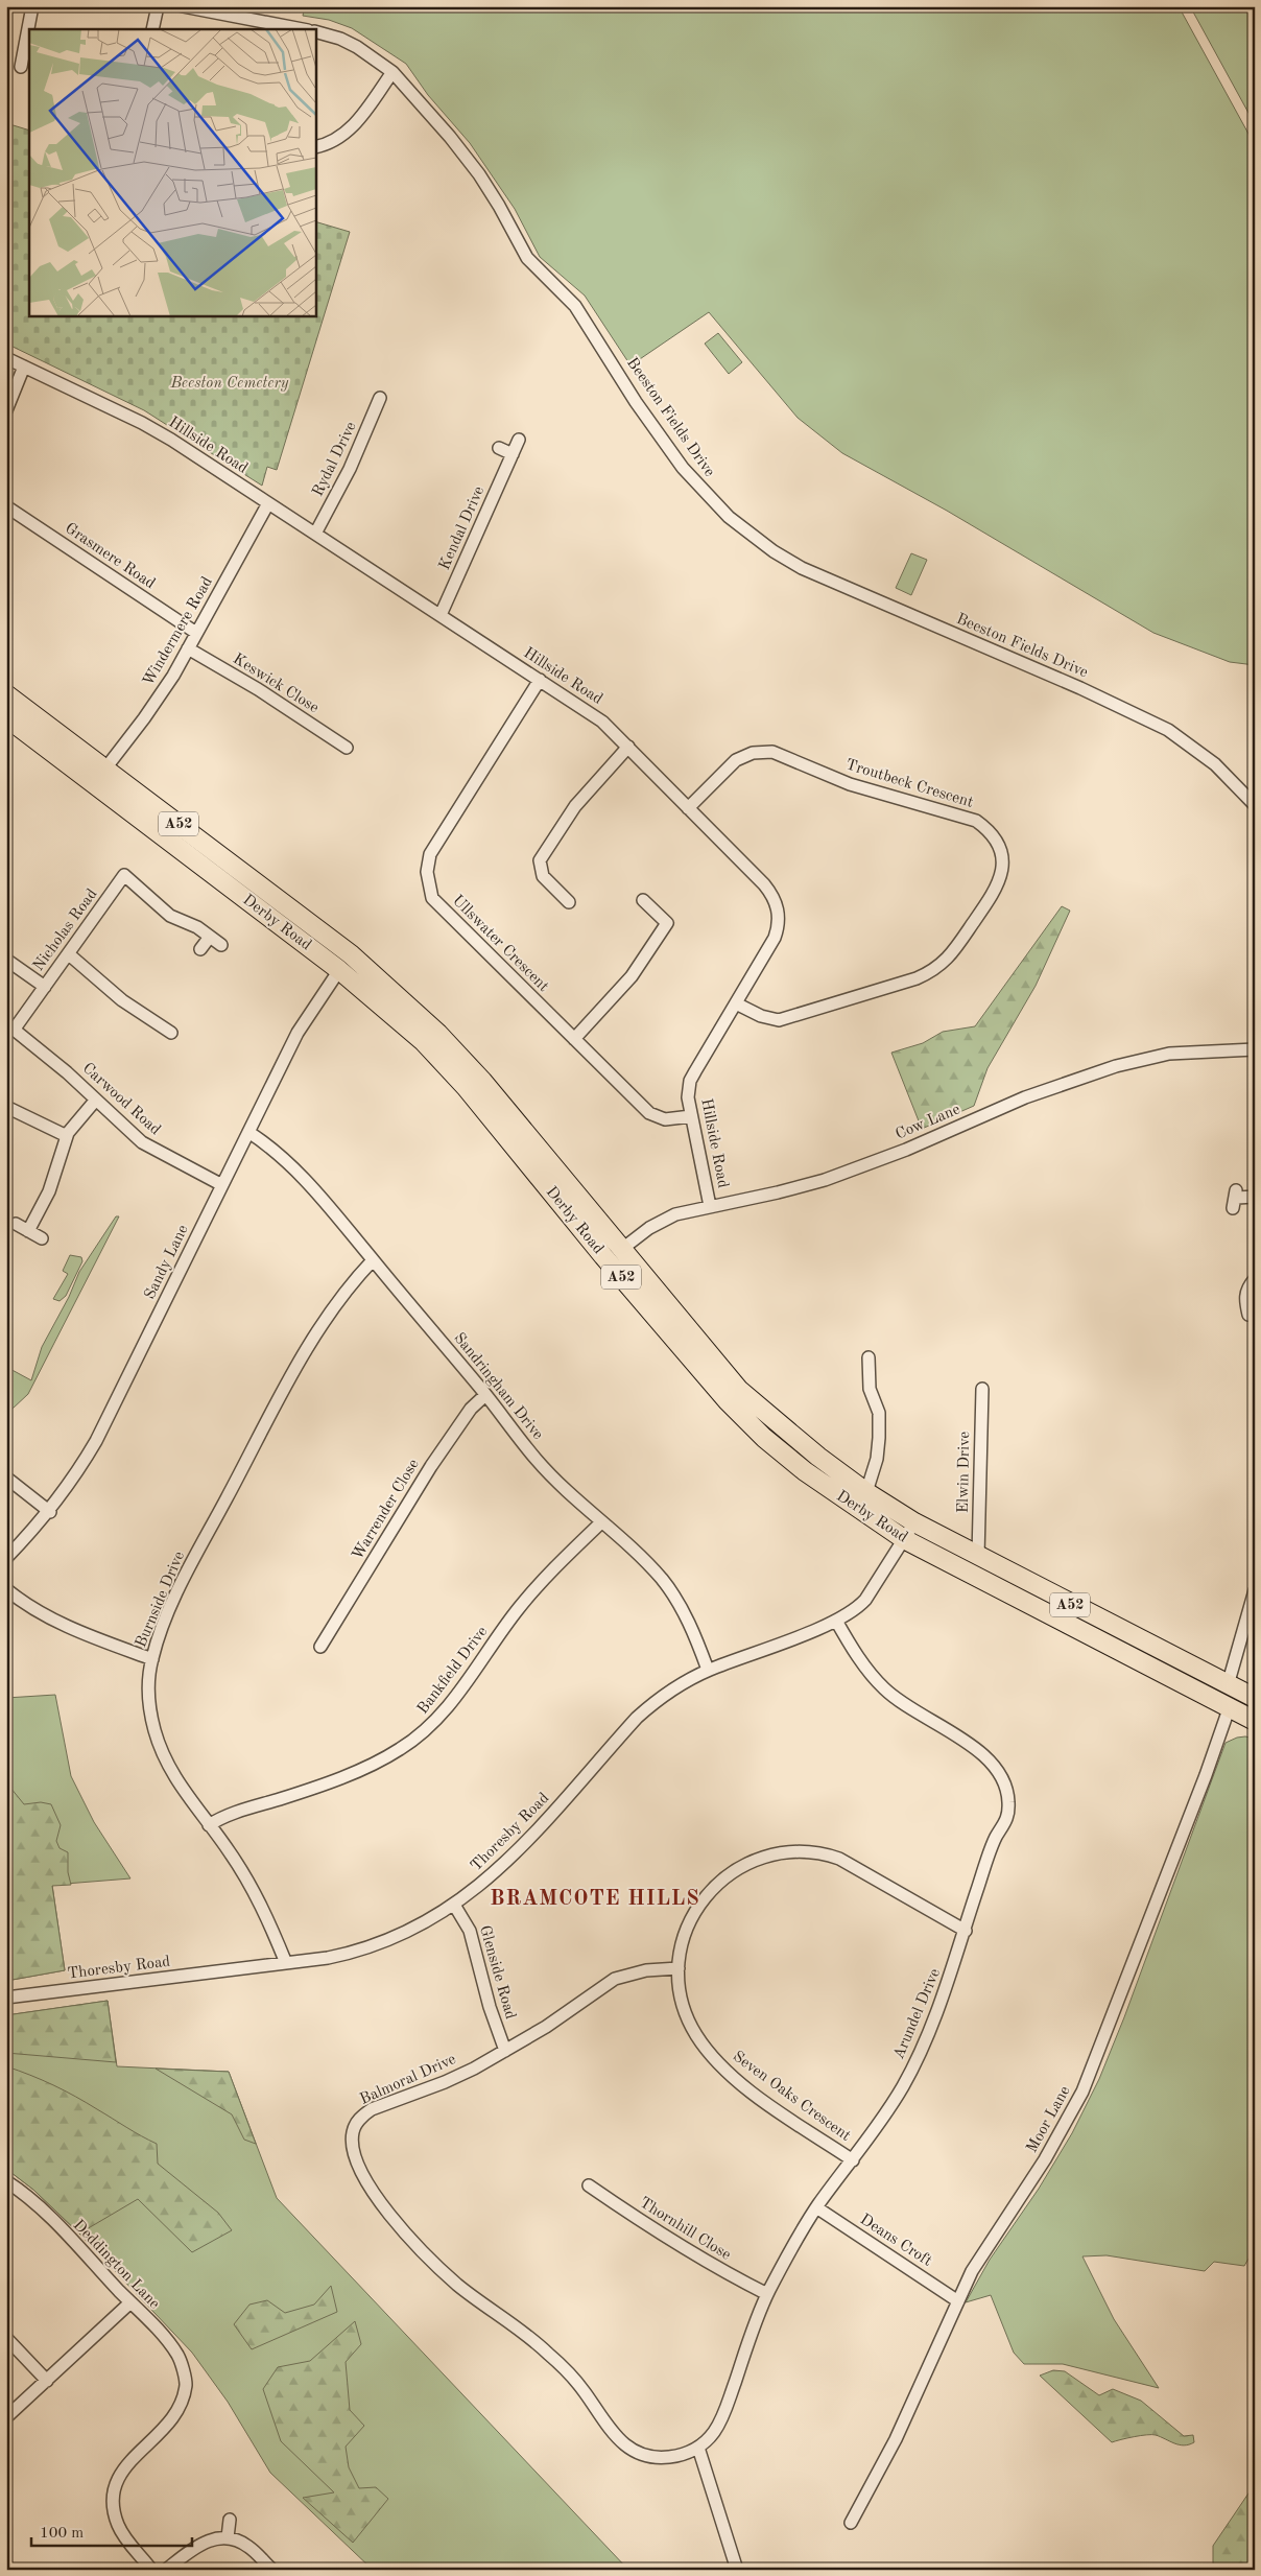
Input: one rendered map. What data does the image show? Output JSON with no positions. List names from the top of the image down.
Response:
{
  "streets": {
    "highway": ["A52", "Derby Road"],
    "street": [
      "Beeston Fields Drive",
      "Hillside Road",
      "Rydal Drive",
      "Kendal Drive",
      "Grasmere Road",
      "Windermere Road",
      "Keswick Close",
      "Troutbeck Crescent",
      "Nicholas Road",
      "Ullswater Crescent",
      "Carwood Road",
      "Cow Lane",
      "Sandy Lane",
      "Sandringham Drive",
      "Elwin Drive",
      "Warrender Close",
      "Burnside Drive",
      "Bankfield Drive",
      "Thoresby Road",
      "Glenside Road",
      "Arundel Drive",
      "Balmoral Drive",
      "Seven Oaks Crescent",
      "Moor Lane",
      "Thornhill Close",
      "Deans Croft",
      "Deddington Lane"
    ]
  },
  "crossings": [
    ["Hillside Road", "Rydal Drive"],
    ["Hillside Road", "Kendal Drive"],
    ["Hillside Road", "Windermere Road"],
    ["Hillside Road", "Troutbeck Crescent"],
    ["Hillside Road", "Ullswater Crescent"],
    ["Hillside Road", "Cow Lane"],
    ["Grasmere Road", "Windermere Road"],
    ["Windermere Road", "Keswick Close"],
    ["Windermere Road", "Derby Road"],
    ["Derby Road", "Cow Lane"],
    ["Derby Road", "Sandy Lane"],
    ["Derby Road", "Elwin Drive"],
    ["Derby Road", "Thoresby Road"],
    ["Derby Road", "Moor Lane"],
    ["Nicholas Road", "Carwood Road"],
    ["Carwood Road", "Sandy Lane"],
    ["Sandy Lane", "Sandringham Drive"],
    ["Sandringham Drive", "Warrender Close"],
    ["Sandringham Drive", "Burnside Drive"],
    ["Sandringham Drive", "Bankfield Drive"],
    ["Sandringham Drive", "Thoresby Road"],
    ["Burnside Drive", "Bankfield Drive"],
    ["Burnside Drive", "Thoresby Road"],
    ["Thoresby Road", "Glenside Road"],
    ["Thoresby Road", "Arundel Drive"],
    ["Glenside Road", "Balmoral Drive"],
    ["Arundel Drive", "Balmoral Drive"],
    ["Arundel Drive", "Seven Oaks Crescent"],
    ["Arundel Drive", "Thornhill Close"],
    ["Arundel Drive", "Deans Croft"],
    ["Balmoral Drive", "Seven Oaks Crescent"],
    ["Moor Lane", "Deans Croft"]
  ],
  "districts": ["BRAMCOTE HILLS"],
  "parks": ["Beeston Cemetery"],
  "scale_bar": "100 m"
}
